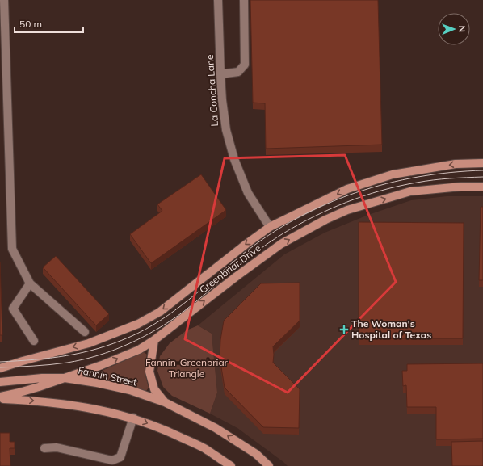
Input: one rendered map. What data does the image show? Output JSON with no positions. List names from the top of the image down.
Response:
{
  "streets": {
    "main road": ["Greenbriar Drive", "Fannin Street"],
    "street": ["La Concha Lane"]
  },
  "crossings": [
    ["La Concha Lane", "Greenbriar Drive"],
    ["Greenbriar Drive", "Fannin Street"]
  ],
  "parks": ["Fannin-Greenbriar Triangle"],
  "places": {
    "health": ["The Woman's Hospital of Texas"]
  },
  "scale_bar": "50 m",
  "north": "right"
}
